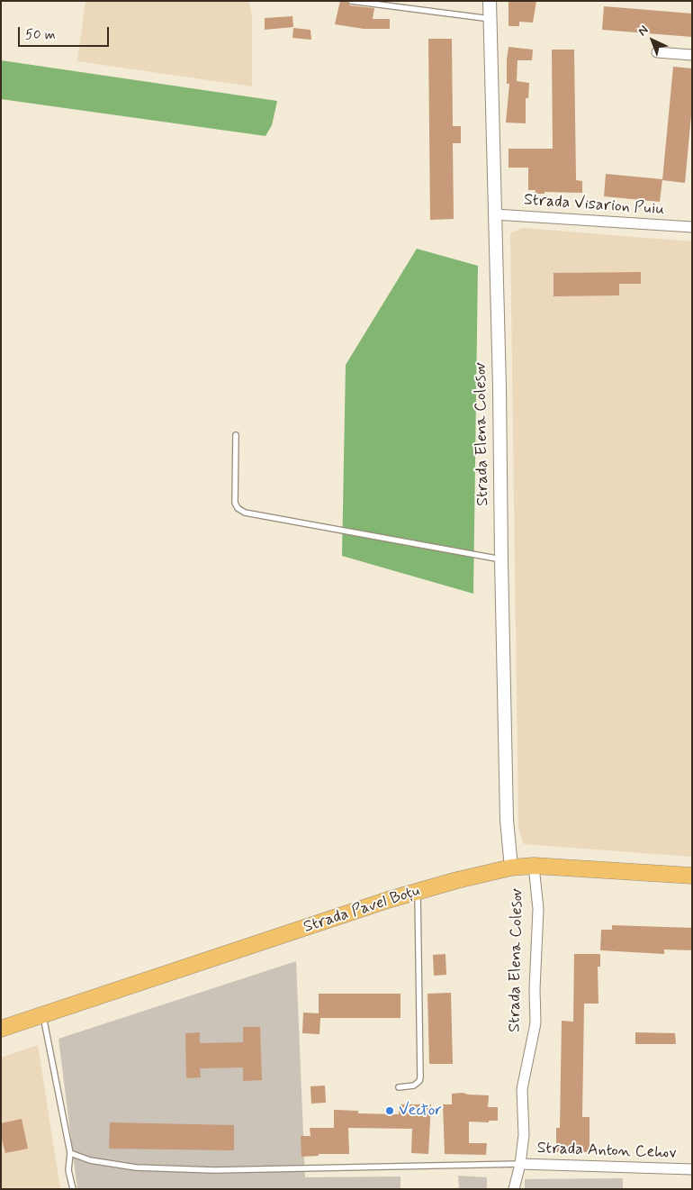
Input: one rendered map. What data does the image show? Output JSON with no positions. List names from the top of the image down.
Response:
{
  "streets": {
    "main road": ["Strada Pavel Boțu"],
    "street": ["Strada Visarion Puiu", "Strada Elena Colesov", "Strada Anton Cehov"]
  },
  "crossings": [
    ["Strada Visarion Puiu", "Strada Elena Colesov"],
    ["Strada Elena Colesov", "Strada Pavel Boțu"],
    ["Strada Elena Colesov", "Strada Anton Cehov"]
  ],
  "places": ["Vector"],
  "scale_bar": "50 m",
  "north": "top left"
}
